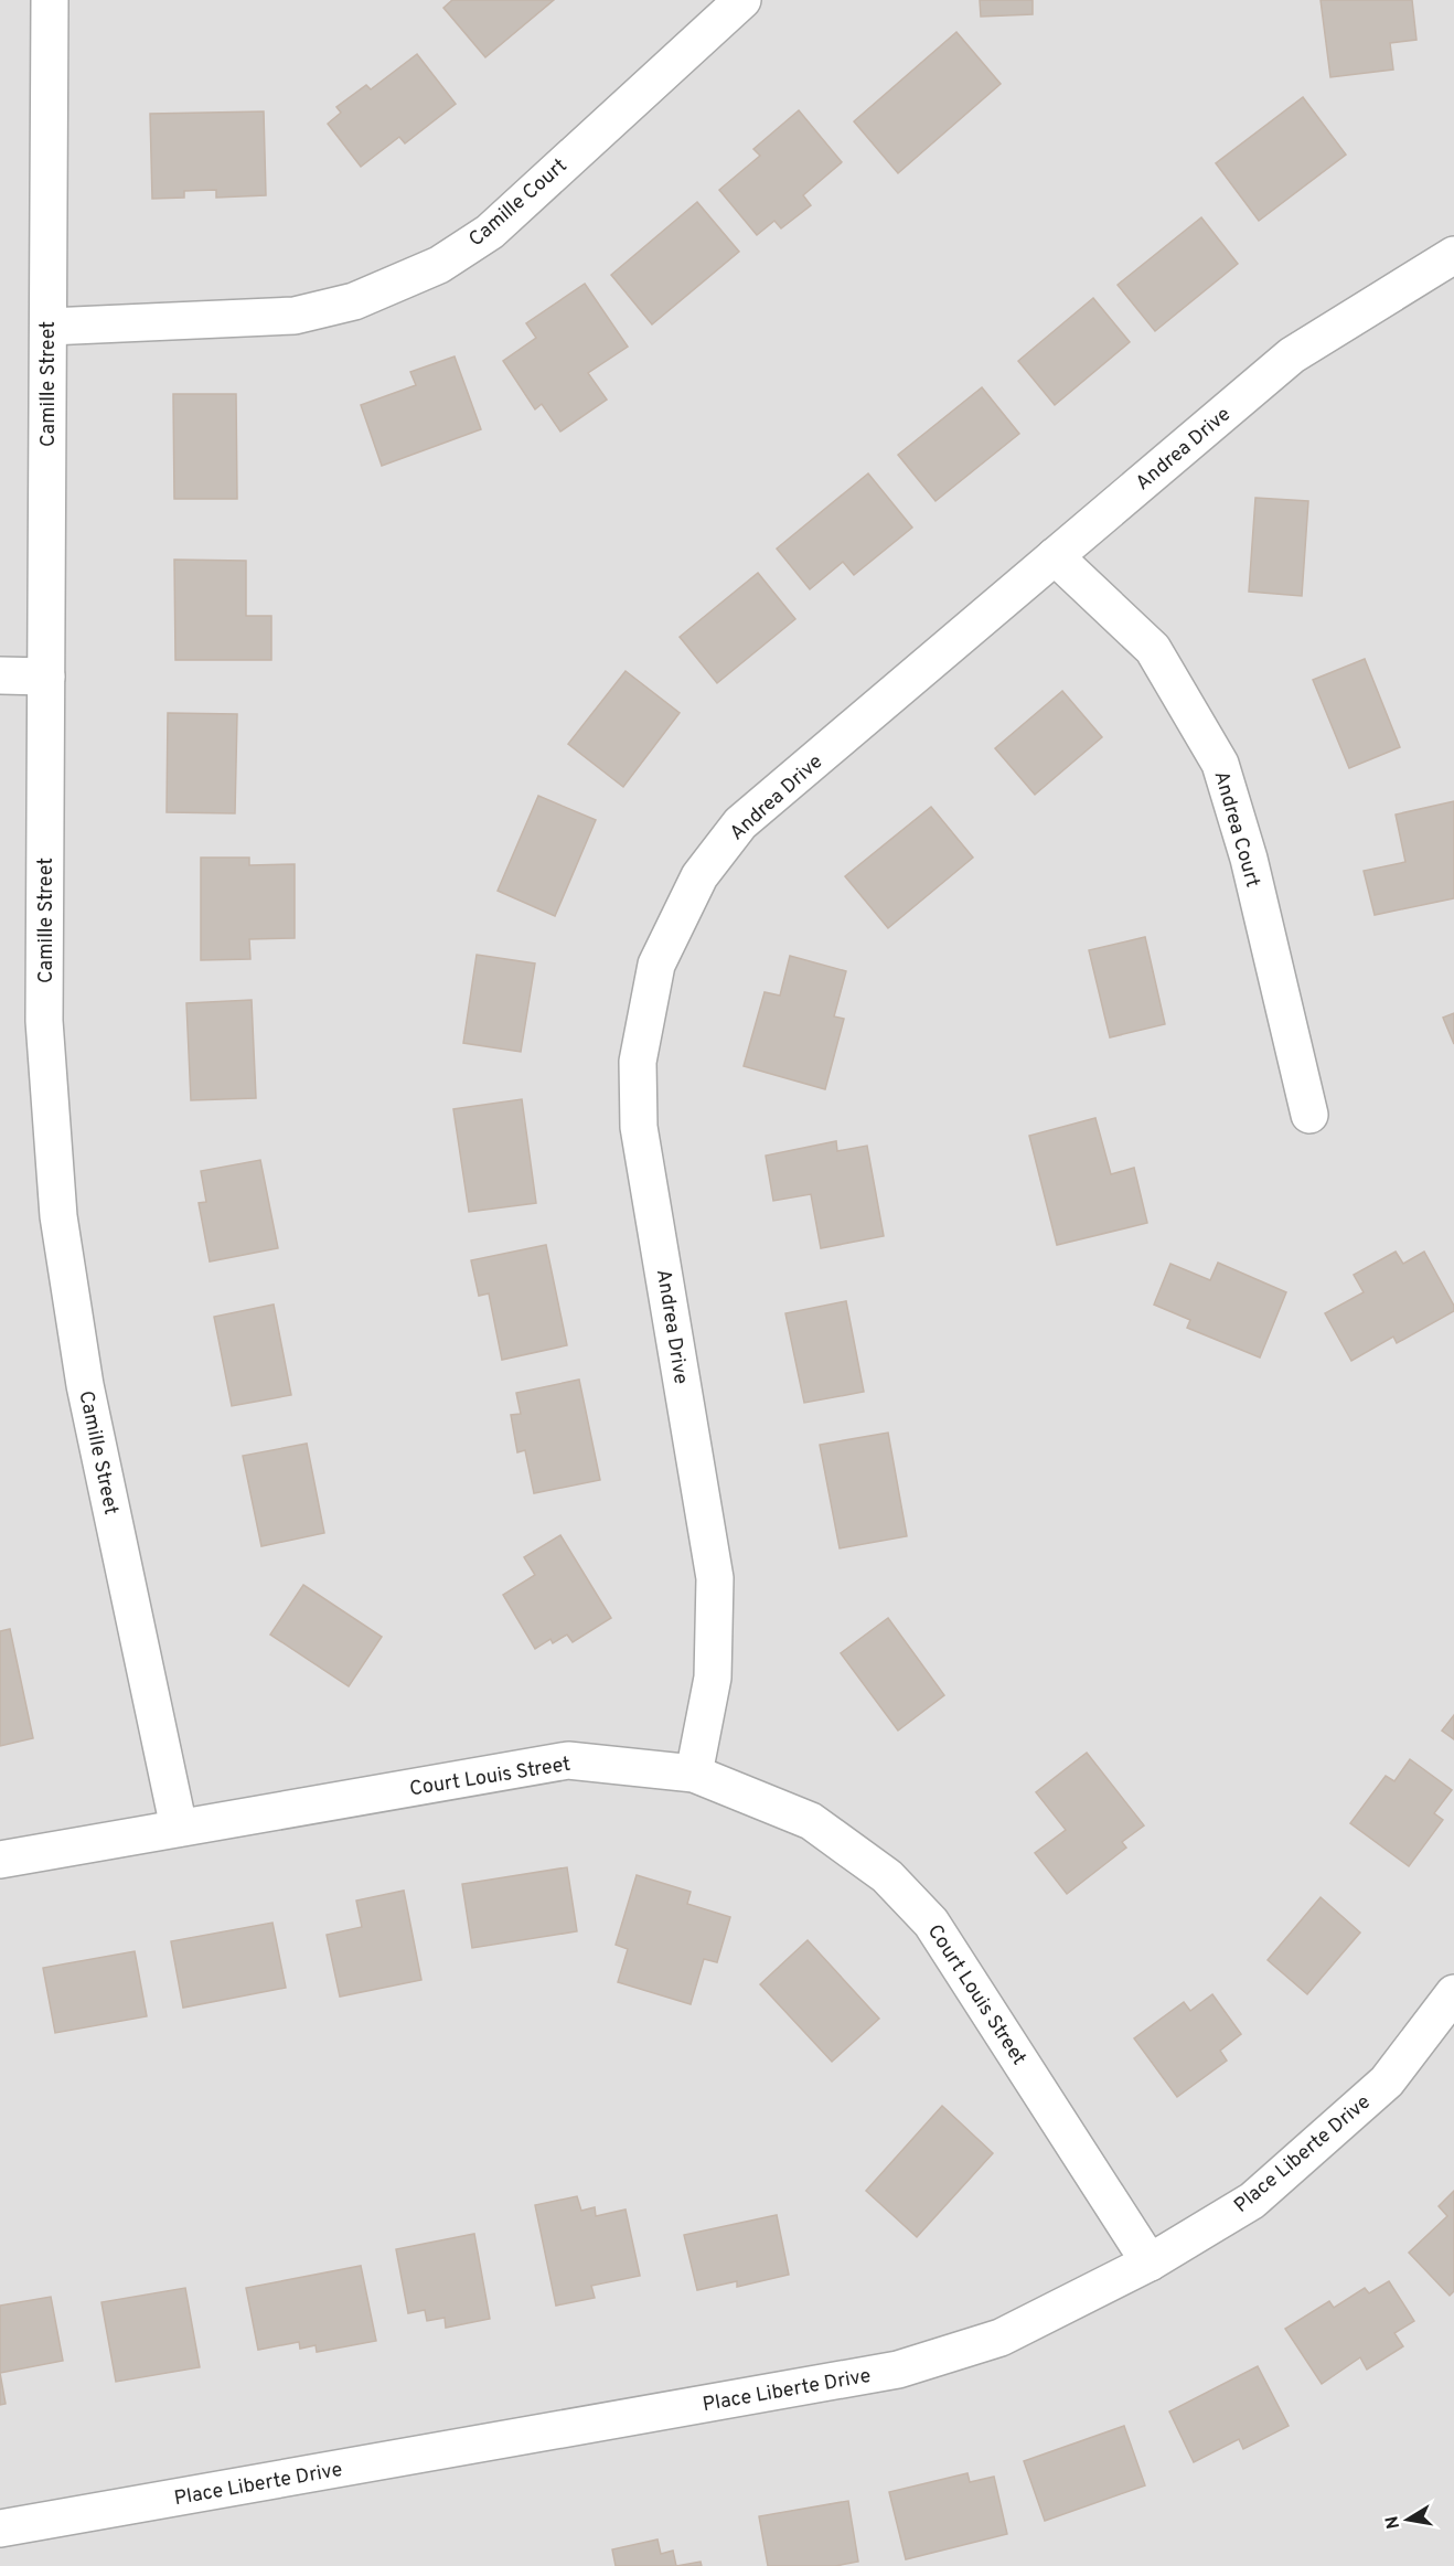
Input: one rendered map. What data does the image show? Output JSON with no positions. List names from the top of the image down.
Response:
{
  "streets": {
    "street": [
      "Camille Court",
      "Camille Street",
      "Andrea Drive",
      "Andrea Court",
      "Court Louis Street",
      "Place Liberte Drive"
    ]
  },
  "crossings": [
    ["Camille Court", "Camille Street"],
    ["Camille Street", "Court Louis Street"],
    ["Andrea Drive", "Andrea Court"],
    ["Andrea Drive", "Court Louis Street"],
    ["Court Louis Street", "Place Liberte Drive"]
  ],
  "north": "left"
}
